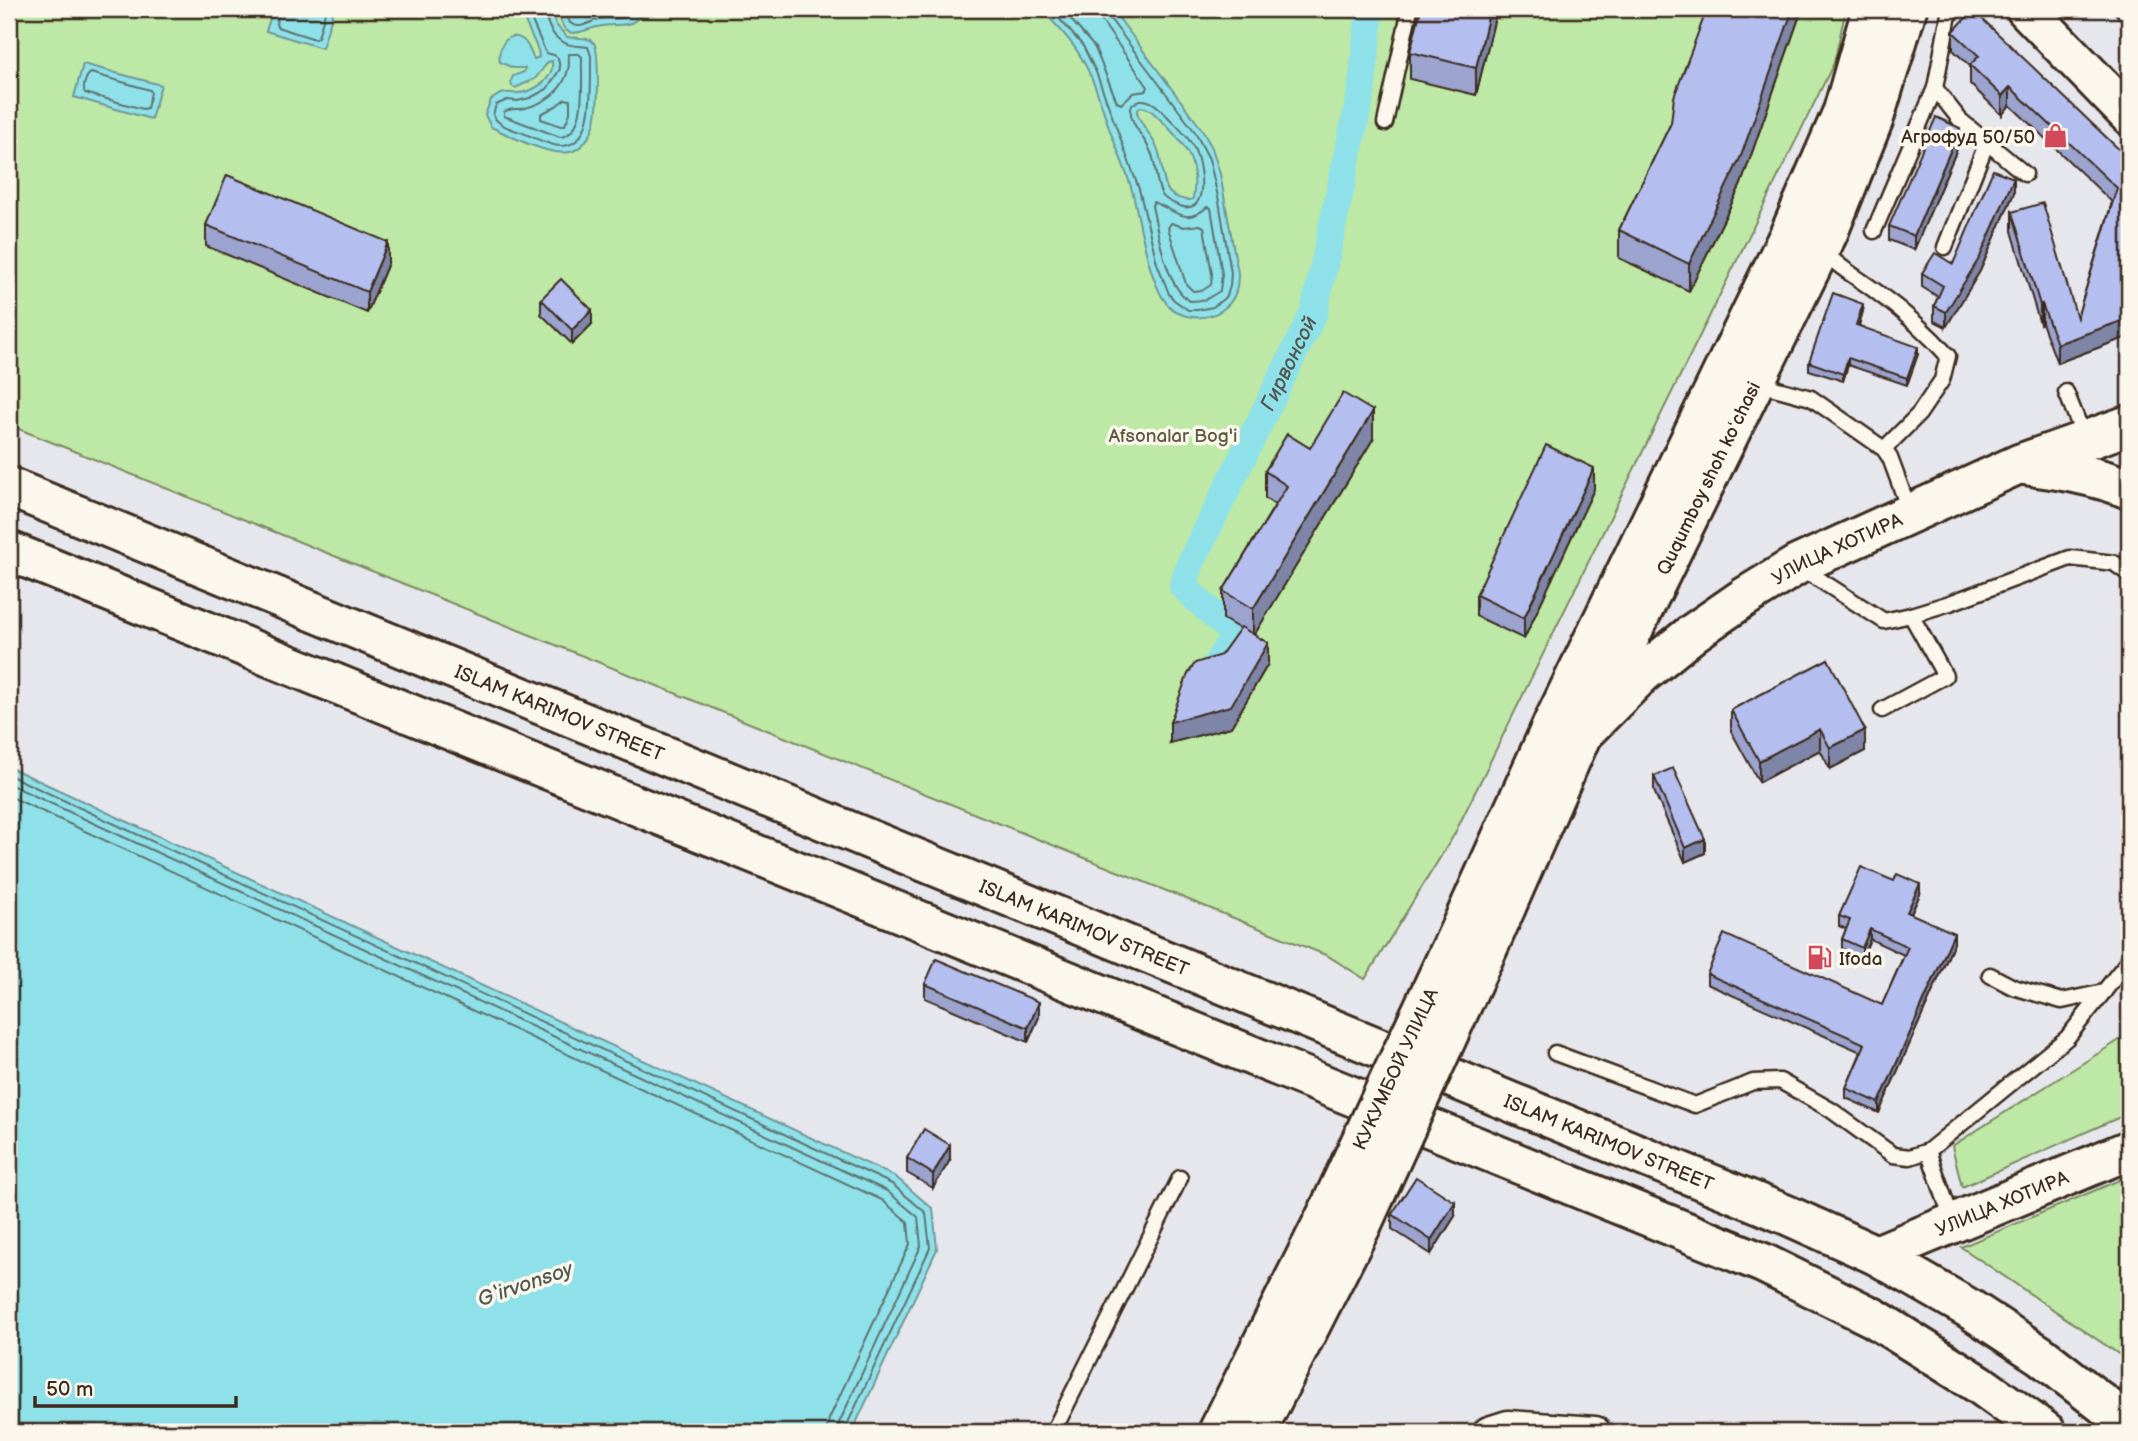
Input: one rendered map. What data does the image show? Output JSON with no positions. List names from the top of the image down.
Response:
{
  "streets": {
    "main road": [
      "Ququmboy shoh koʻchasi",
      "УЛИЦА ХОТИРА",
      "ISLAM KARIMOV STREET",
      "КУКУМБОЙ УЛИЦА"
    ]
  },
  "crossings": [
    ["Ququmboy shoh koʻchasi", "УЛИЦА ХОТИРА"],
    ["Ququmboy shoh koʻchasi", "КУКУМБОЙ УЛИЦА"],
    ["УЛИЦА ХОТИРА", "ISLAM KARIMOV STREET"]
  ],
  "water": ["Гирвонсой", "G‘irvonsoy"],
  "parks": ["Afsonalar Bog'i"],
  "places": {
    "shop": ["Агрофуд 50/50"],
    "fuel station": ["Ifoda"]
  },
  "scale_bar": "50 m"
}
